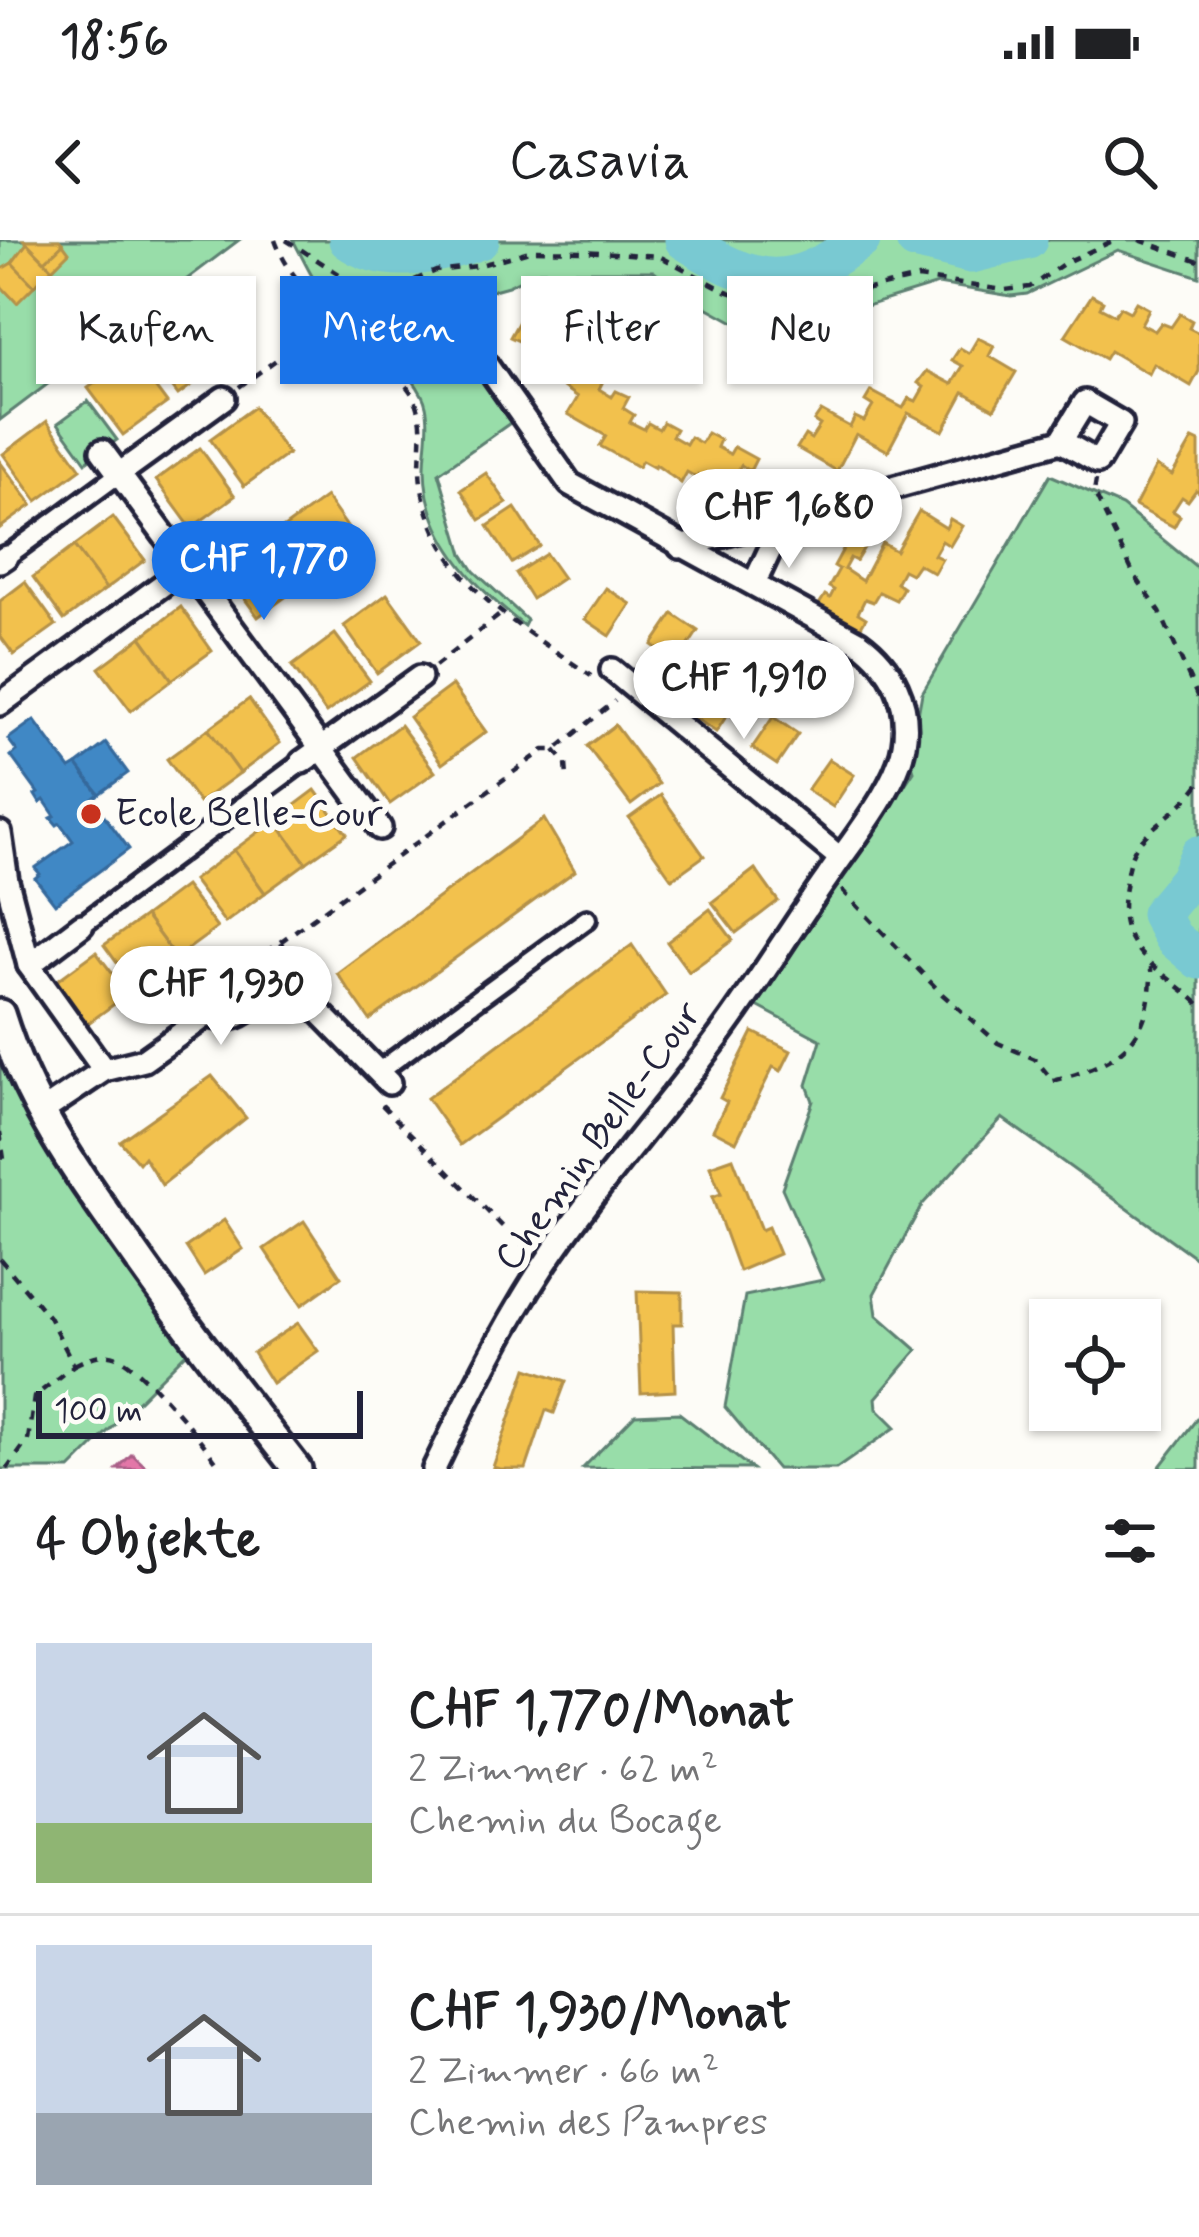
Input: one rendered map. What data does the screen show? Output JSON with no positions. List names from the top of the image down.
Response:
{
  "streets": {
    "street": ["Chemin Belle-Cour"]
  },
  "places": ["Ecole Belle-Cour"],
  "scale_bar": "100 m",
  "page": {
    "status": "18:56",
    "header": "Casavia",
    "chip": [
      "Kaufen",
      "Mieten",
      "Filter",
      "Neu"
    ],
    "price": [
      "CHF 1,680",
      "CHF 1,770",
      "CHF 1,910",
      "CHF 1,930"
    ],
    "scale": "100 m",
    "heading": "4 Objekte",
    "list": [
      {
        "name": "CHF 1,770/Monat",
        "note": "2 Zimmer · 62 m² · Chemin du Bocage"
      },
      {
        "name": "CHF 1,930/Monat",
        "note": "2 Zimmer · 66 m² · Chemin des Pampres"
      }
    ]
  }
}
